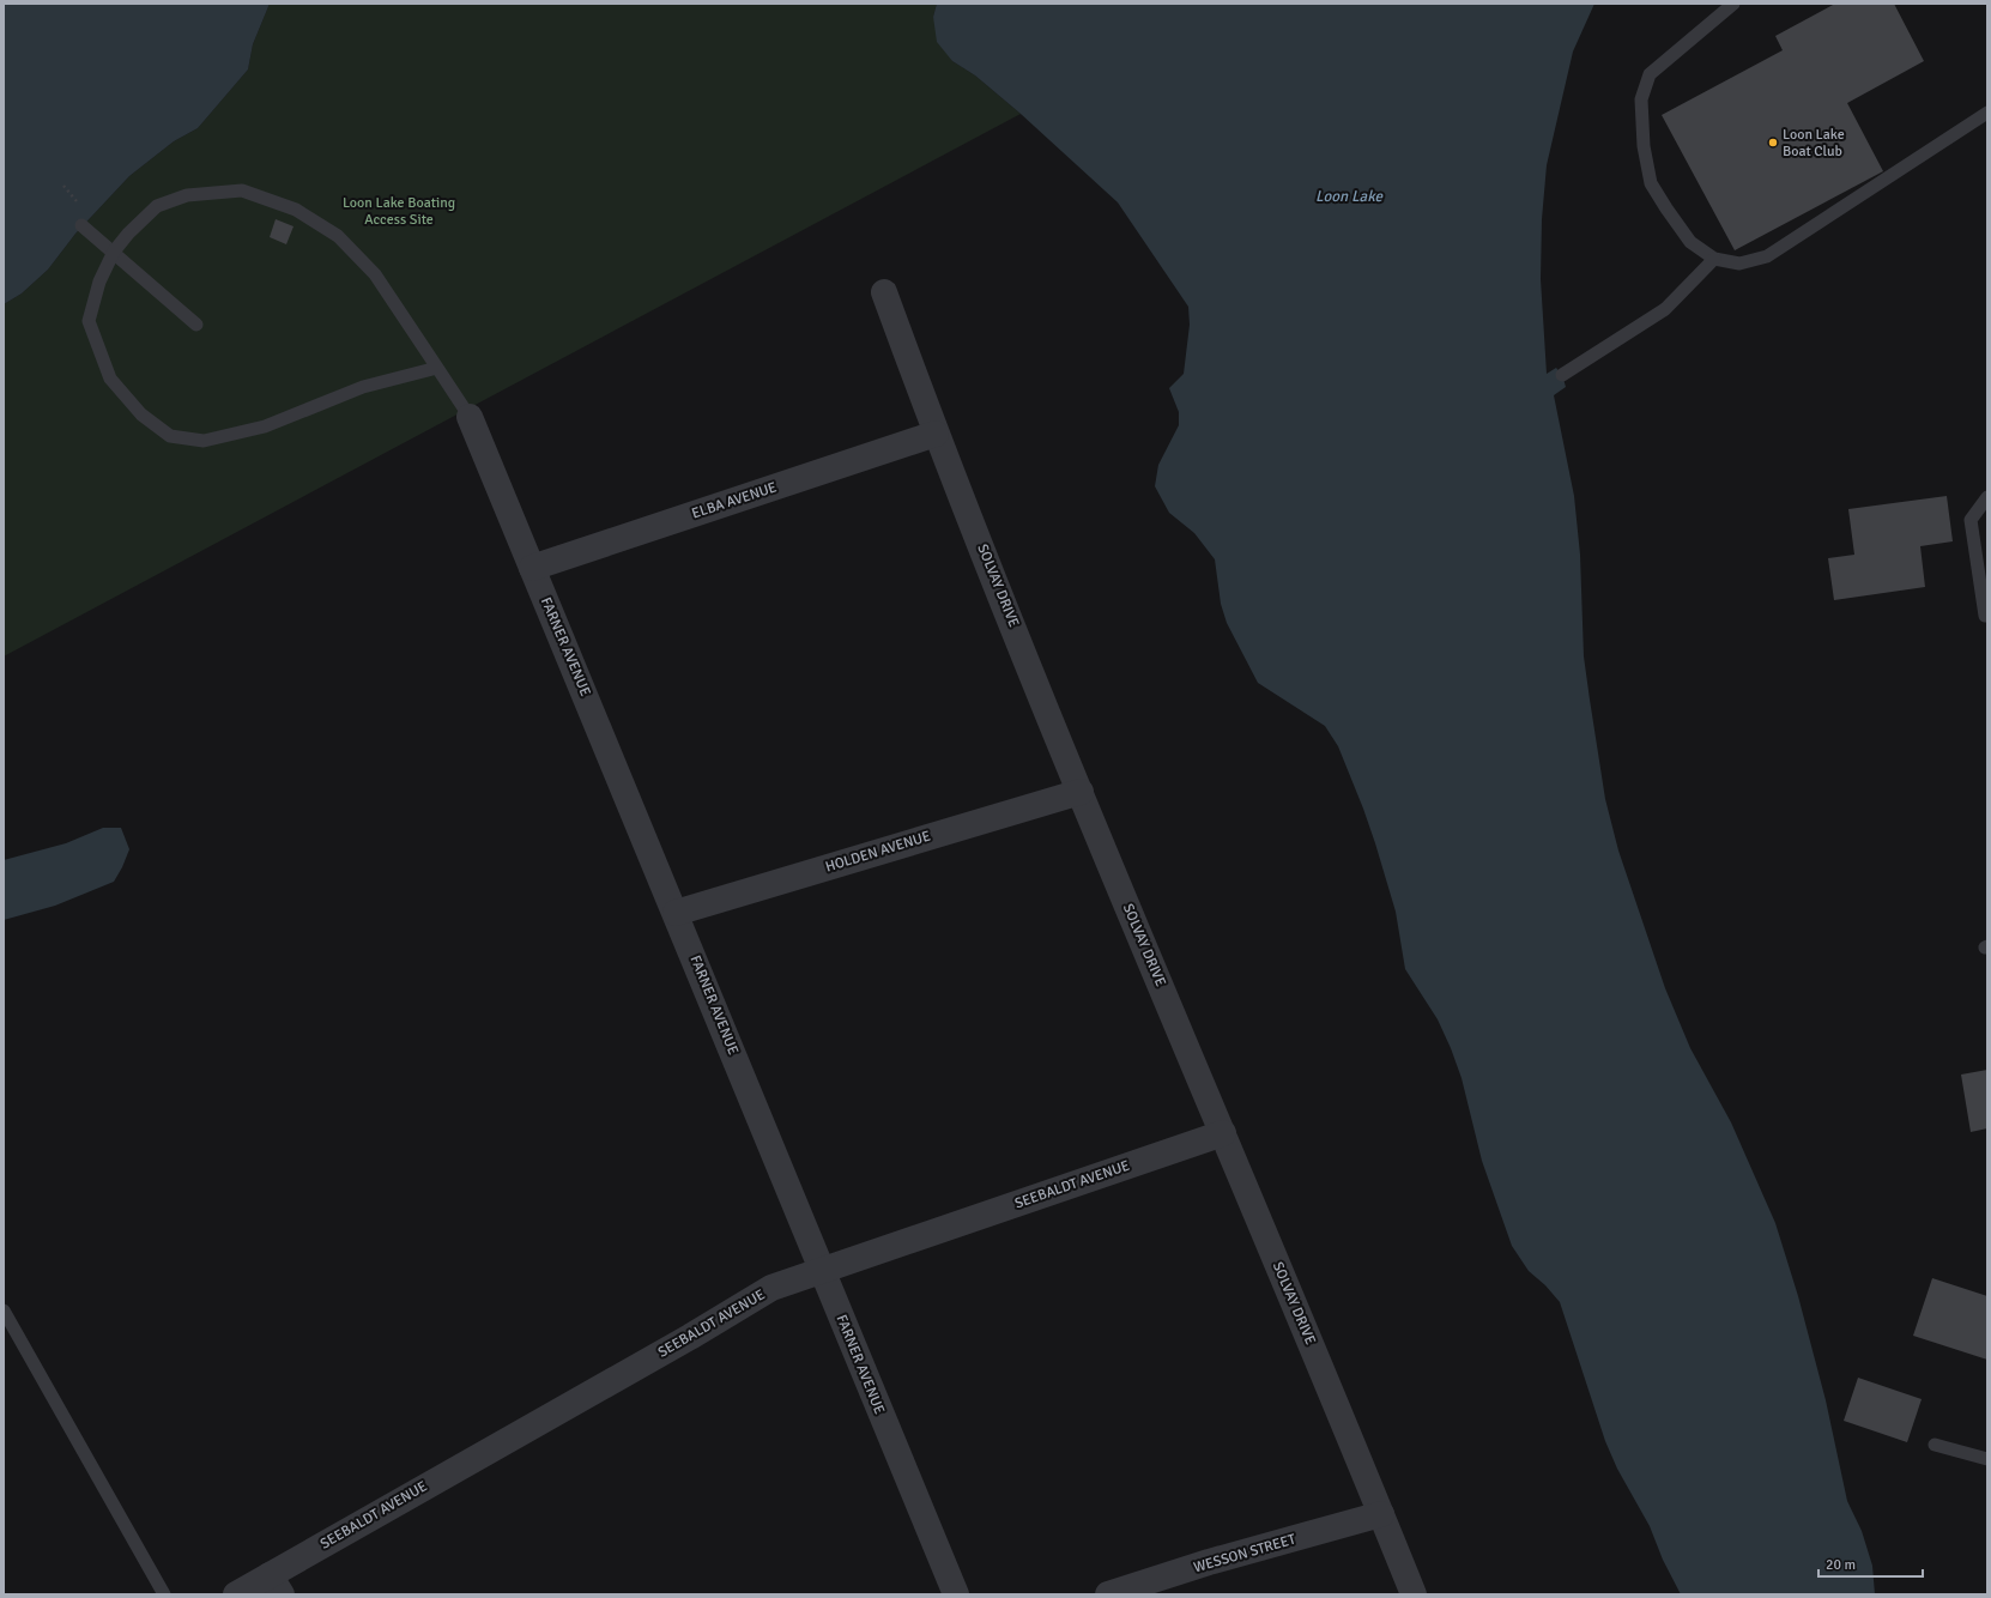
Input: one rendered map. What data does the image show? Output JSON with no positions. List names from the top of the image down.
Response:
{
  "streets": {
    "street": [
      "ELBA AVENUE",
      "SOLVAY DRIVE",
      "FARNER AVENUE",
      "HOLDEN AVENUE",
      "SEEBALDT AVENUE",
      "WESSON STREET"
    ]
  },
  "crossings": [
    ["ELBA AVENUE", "SOLVAY DRIVE"],
    ["ELBA AVENUE", "FARNER AVENUE"],
    ["SOLVAY DRIVE", "HOLDEN AVENUE"],
    ["SOLVAY DRIVE", "SEEBALDT AVENUE"],
    ["SOLVAY DRIVE", "WESSON STREET"],
    ["FARNER AVENUE", "HOLDEN AVENUE"],
    ["FARNER AVENUE", "SEEBALDT AVENUE"]
  ],
  "water": ["Loon Lake"],
  "parks": ["Loon Lake Boating Access Site"],
  "places": ["Loon Lake Boat Club"],
  "scale_bar": "20 m"
}
